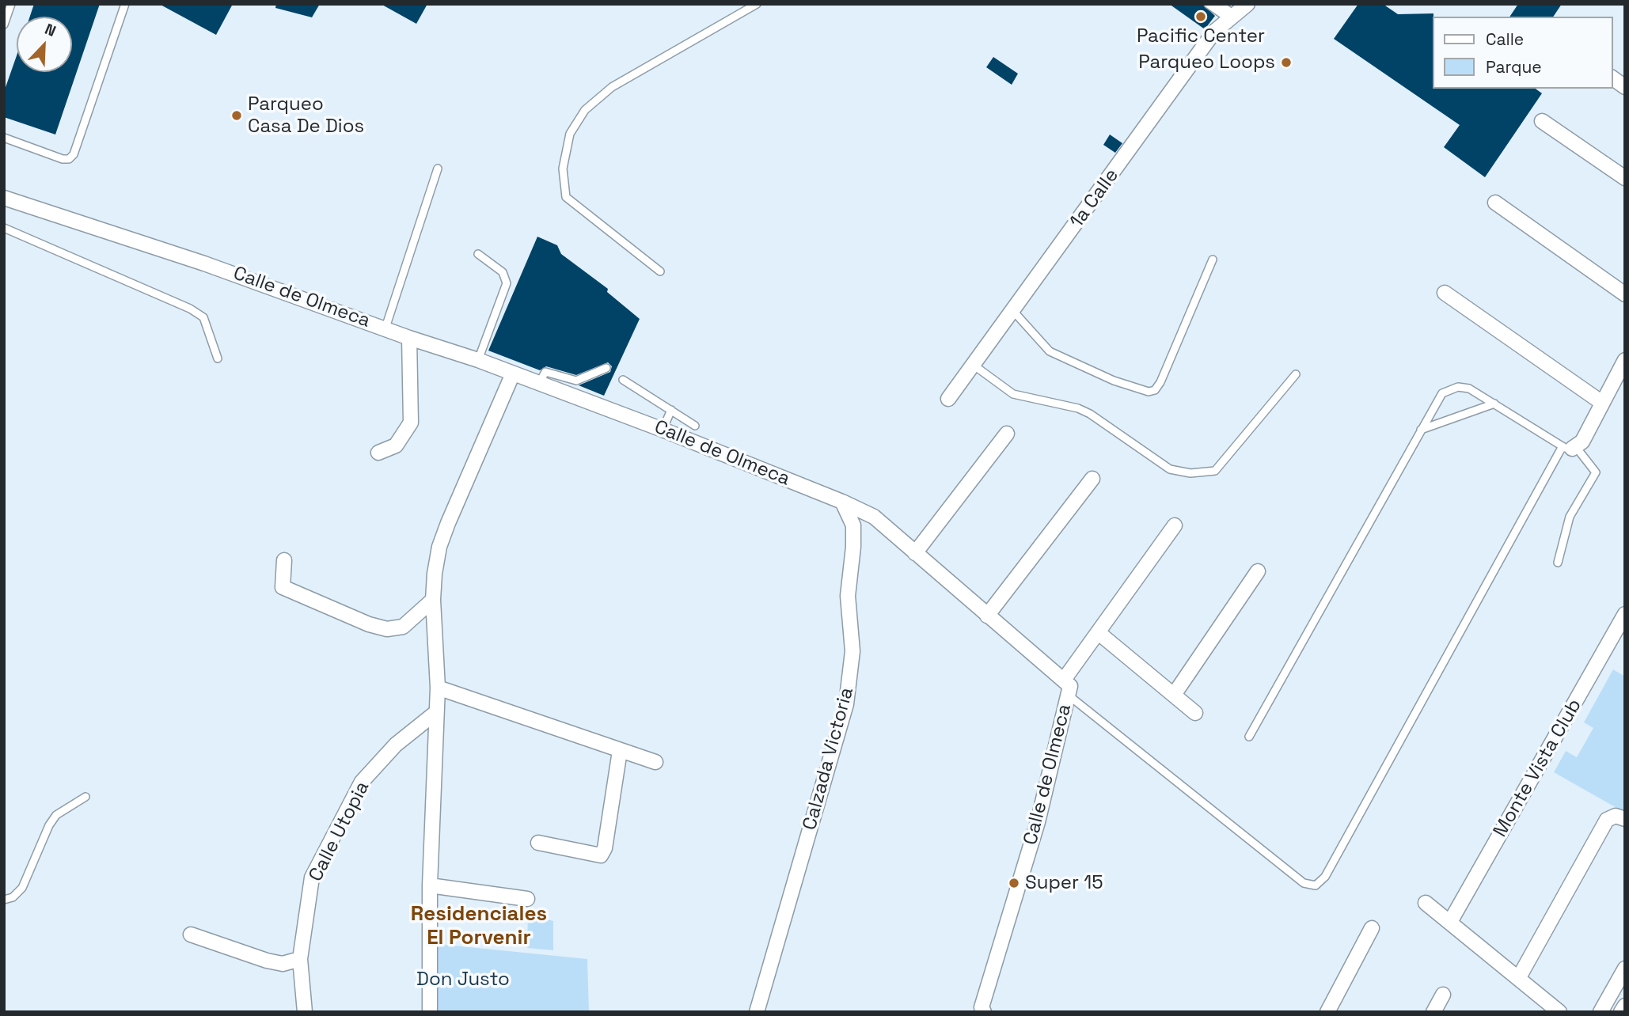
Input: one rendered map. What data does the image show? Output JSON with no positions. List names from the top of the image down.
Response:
{
  "streets": {
    "street": [
      "1a Calle",
      "Calle de Olmeca",
      "Calzada Victoria",
      "Monte Vista Club",
      "Calle Utopia"
    ]
  },
  "crossings": [
    ["Calle de Olmeca", "Calzada Victoria"]
  ],
  "districts": ["Residenciales El Porvenir"],
  "parks": ["Don Justo"],
  "places": [
    "Pacific Center",
    "Parqueo Loops",
    "Parqueo Casa De Dios",
    "Super 15"
  ],
  "legend": ["Calle", "Parque"],
  "north": "top right"
}
